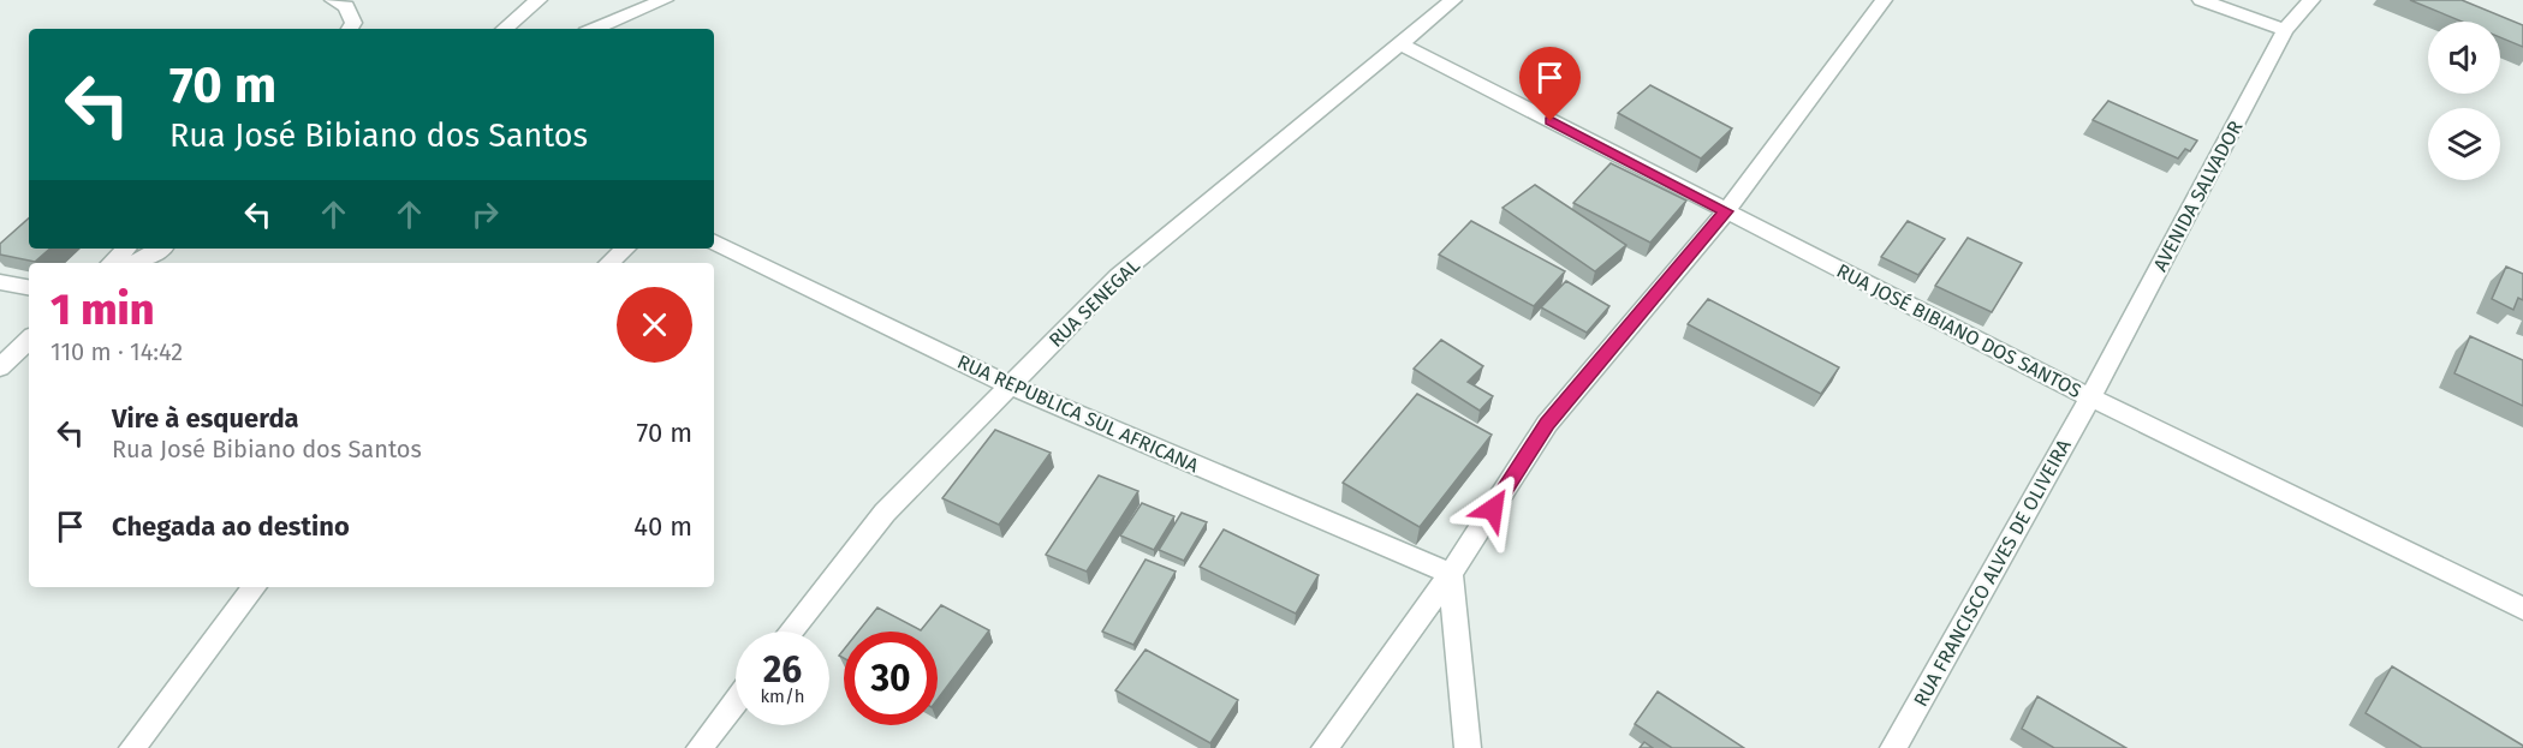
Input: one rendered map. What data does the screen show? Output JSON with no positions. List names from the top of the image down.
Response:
{
  "streets": {
    "street": [
      "AVENIDA SALVADOR",
      "RUA SENEGAL",
      "RUA JOSÉ BIBIANO DOS SANTOS",
      "RUA REPUBLICA SUL AFRICANA",
      "RUA FRANCISCO ALVES DE OLIVEIRA"
    ]
  },
  "crossings": [
    ["AVENIDA SALVADOR", "RUA JOSÉ BIBIANO DOS SANTOS"],
    ["AVENIDA SALVADOR", "RUA FRANCISCO ALVES DE OLIVEIRA"],
    ["RUA SENEGAL", "RUA JOSÉ BIBIANO DOS SANTOS"],
    ["RUA SENEGAL", "RUA REPUBLICA SUL AFRICANA"],
    ["RUA JOSÉ BIBIANO DOS SANTOS", "RUA FRANCISCO ALVES DE OLIVEIRA"]
  ],
  "page": {
    "turn": ["70 m", "Rua José Bibiano dos Santos"],
    "heading": ["1 min", "110 m · 14:42"],
    "list": [
      {
        "name": "Vire à esquerda",
        "note": "Rua José Bibiano dos Santos",
        "value": "70 m"
      },
      {
        "name": "Chegada ao destino",
        "value": "40 m"
      }
    ],
    "speed": "26 km/h",
    "limit": "30"
  }
}
